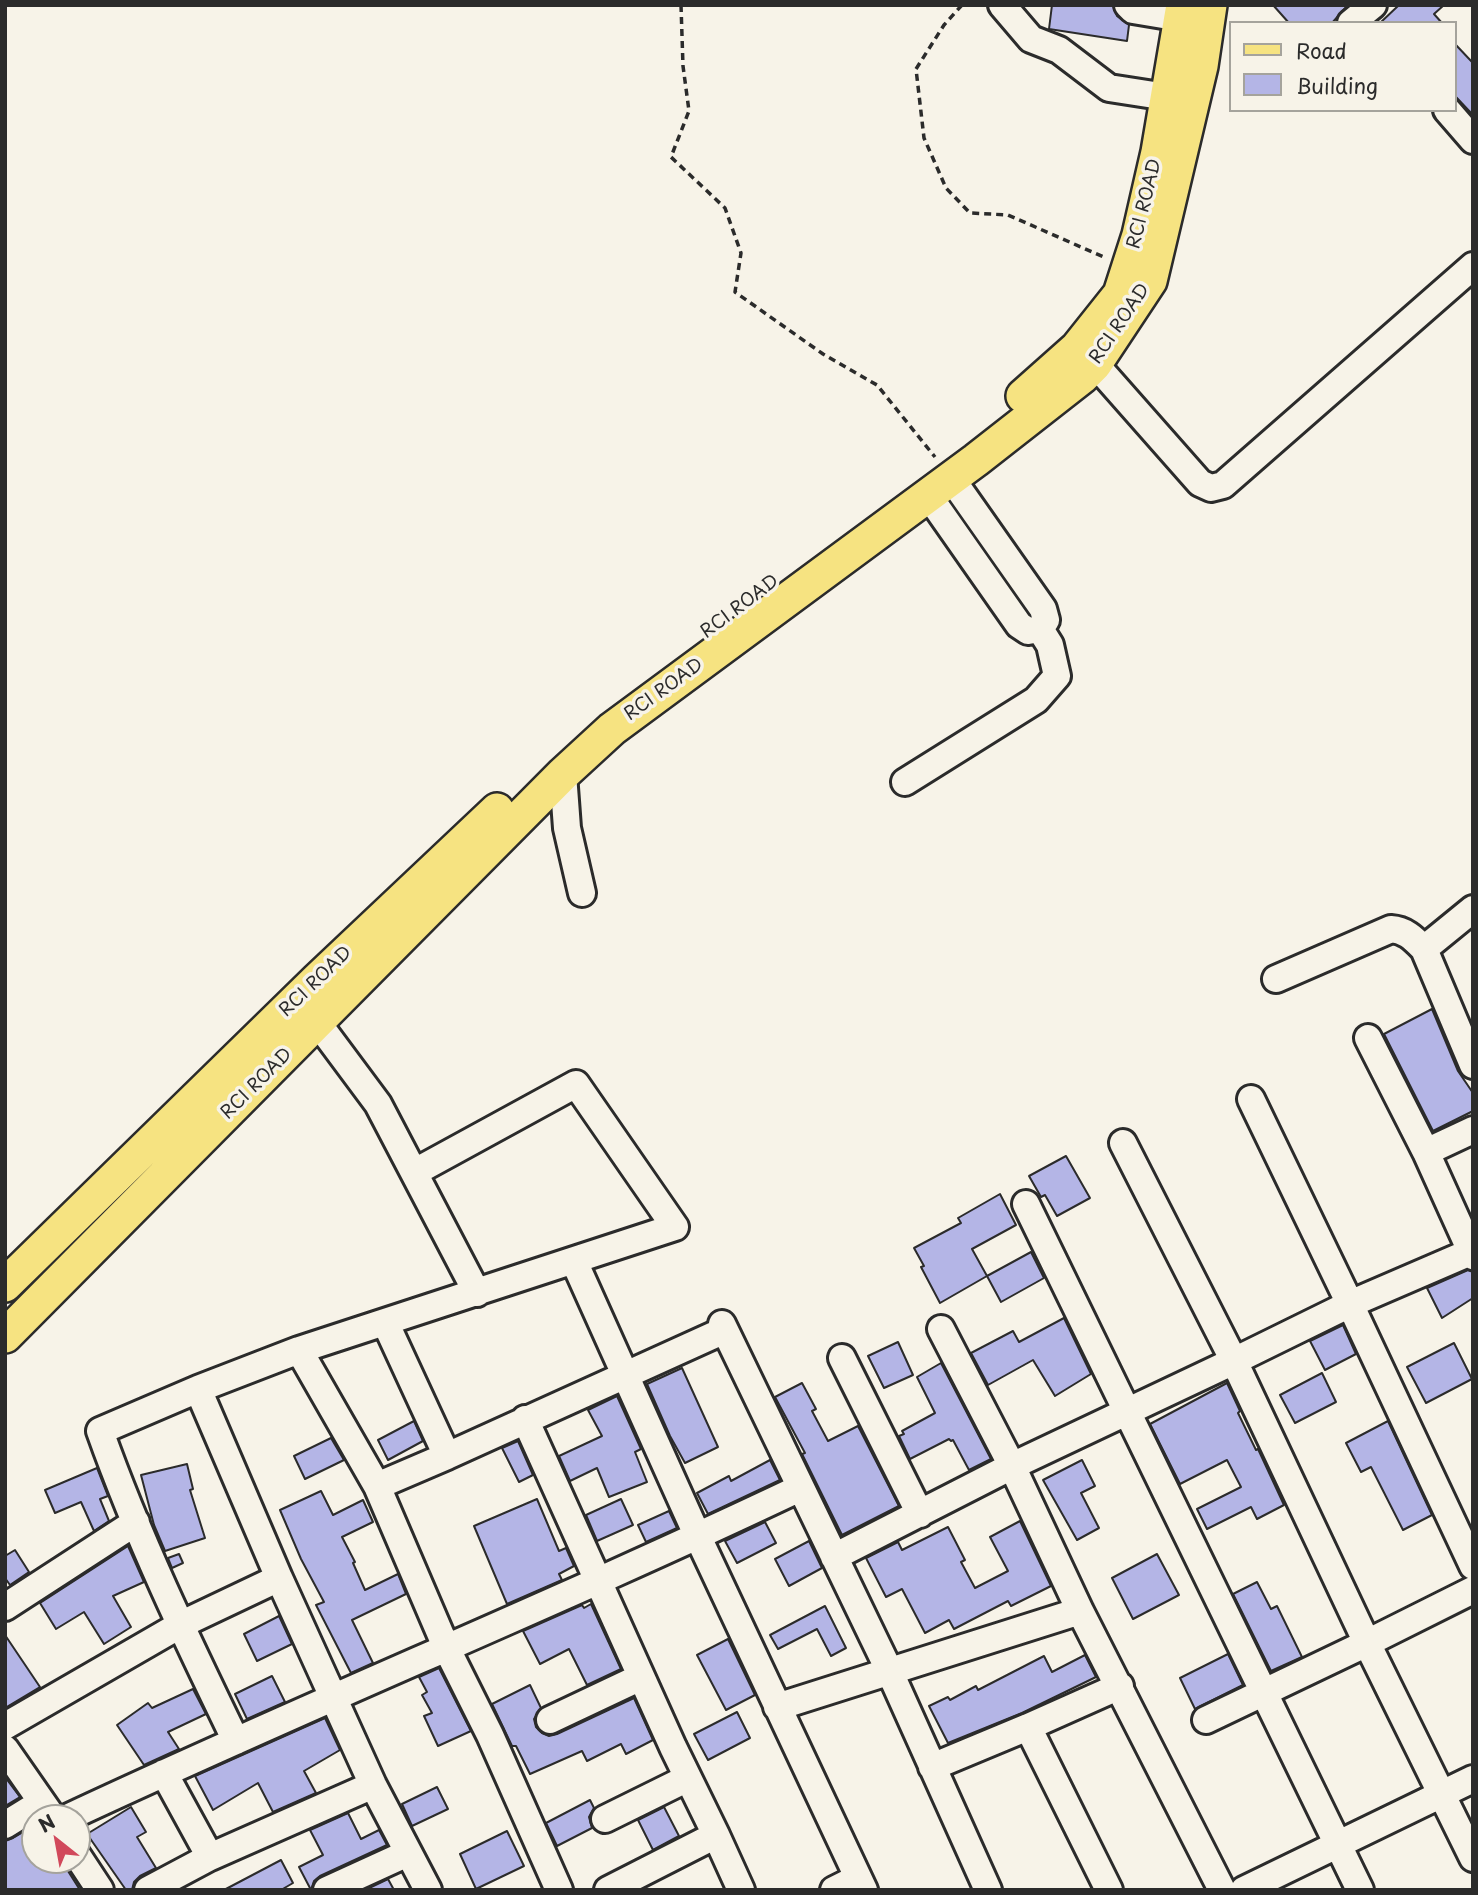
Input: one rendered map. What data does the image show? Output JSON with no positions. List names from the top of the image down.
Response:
{
  "streets": {
    "main road": ["RCI ROAD"]
  },
  "legend": ["Road", "Building"],
  "north": "top left"
}
